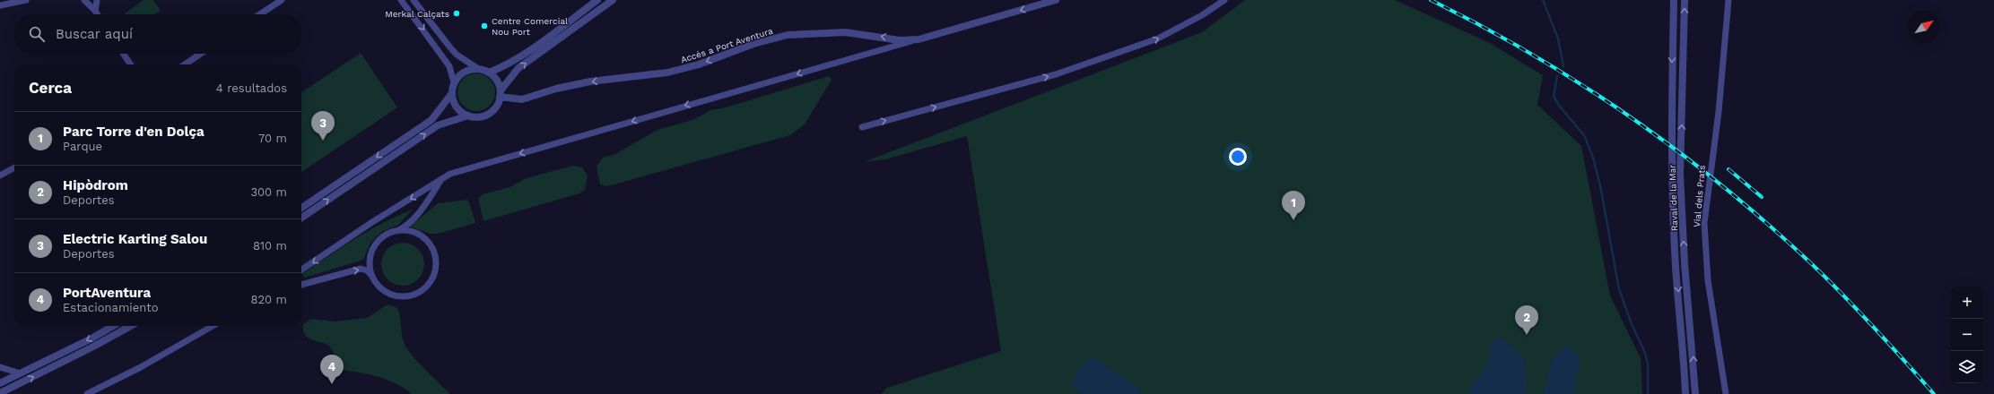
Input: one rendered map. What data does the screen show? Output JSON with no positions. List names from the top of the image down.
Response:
{
  "streets": {
    "street": ["Accés a Port Aventura", "Vial dels Prats", "Raval de la Mar"]
  },
  "places": ["Merkal Calçats", "Centre Comercial Nou Port"],
  "north": "top right",
  "page": {
    "search": "Buscar aquí",
    "heading": ["Cerca", "4 resultados"],
    "pins": [
      "3",
      "1",
      "2",
      "4"
    ],
    "list": [
      {
        "mark": "1",
        "name": "Parc Torre d'en Dolça",
        "note": "Parque",
        "value": "70 m"
      },
      {
        "mark": "2",
        "name": "Hipòdrom",
        "note": "Deportes",
        "value": "300 m"
      },
      {
        "mark": "3",
        "name": "Electric Karting Salou",
        "note": "Deportes",
        "value": "810 m"
      },
      {
        "mark": "4",
        "name": "PortAventura",
        "note": "Estacionamiento",
        "value": "820 m"
      }
    ],
    "map_buttons": ["+", "−"]
  }
}
